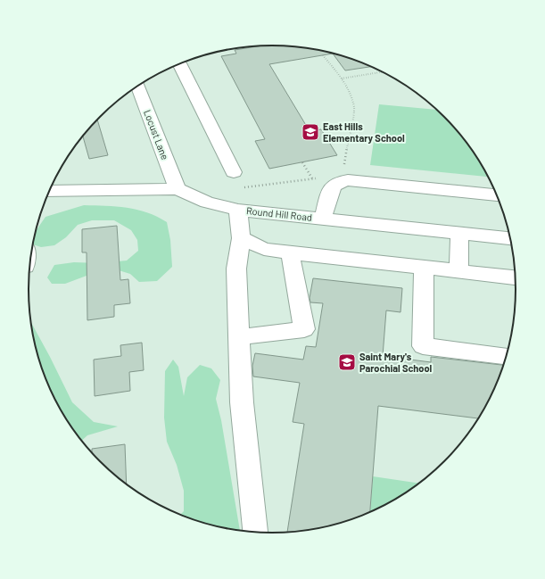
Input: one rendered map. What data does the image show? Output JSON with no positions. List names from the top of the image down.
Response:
{
  "streets": {
    "street": ["Locust Lane", "Round Hill Road"]
  },
  "crossings": [
    ["Locust Lane", "Round Hill Road"]
  ],
  "places": {
    "school or university": ["East Hills Elementary School", "Saint Mary's Parochial School"]
  }
}
